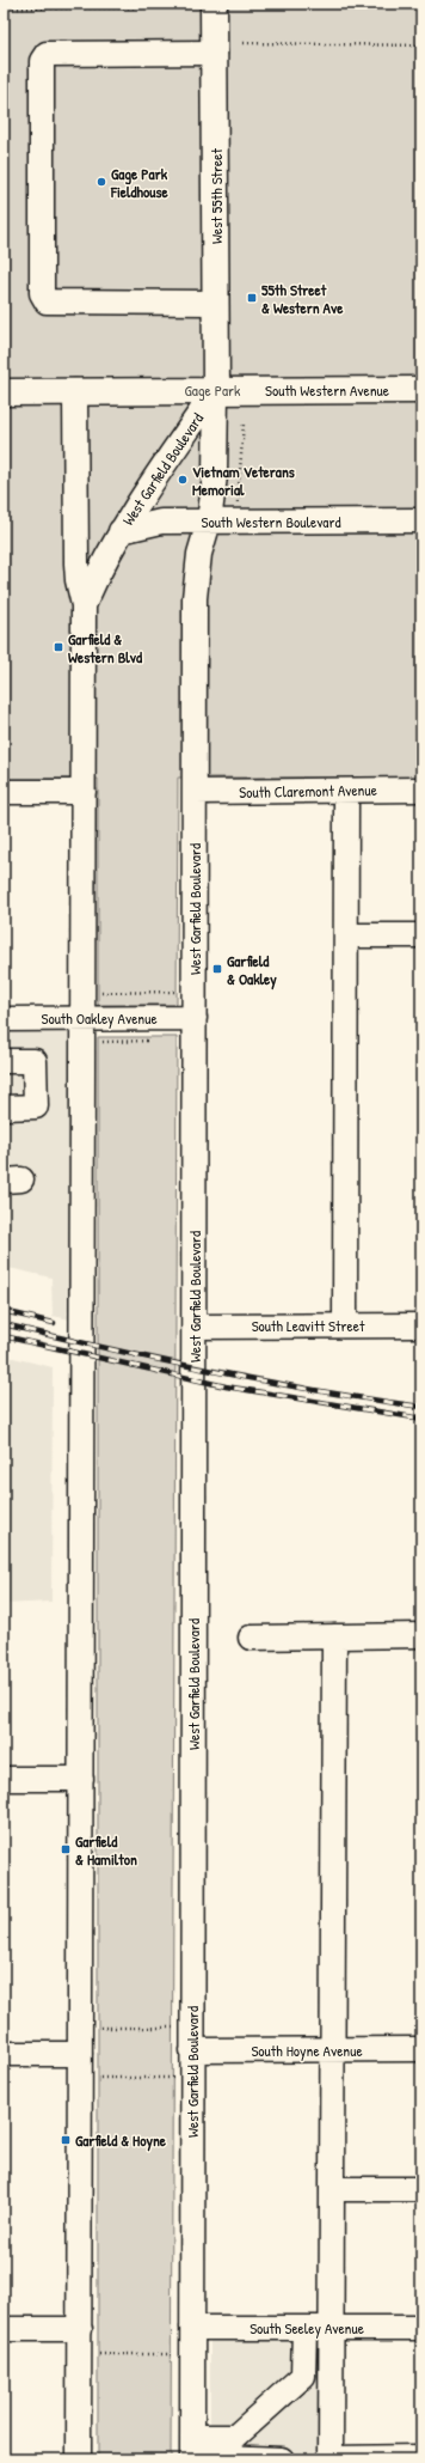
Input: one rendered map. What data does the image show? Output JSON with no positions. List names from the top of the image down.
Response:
{
  "streets": {
    "main road": ["West 55th Street", "South Western Avenue"],
    "street": [
      "West Garfield Boulevard",
      "South Western Boulevard",
      "South Claremont Avenue",
      "South Oakley Avenue",
      "South Leavitt Street",
      "South Hoyne Avenue",
      "South Seeley Avenue"
    ]
  },
  "crossings": [
    ["West 55th Street", "South Western Avenue"],
    ["West 55th Street", "West Garfield Boulevard"],
    ["South Western Avenue", "West Garfield Boulevard"],
    ["West Garfield Boulevard", "South Western Boulevard"],
    ["West Garfield Boulevard", "South Claremont Avenue"],
    ["West Garfield Boulevard", "South Oakley Avenue"],
    ["West Garfield Boulevard", "South Leavitt Street"],
    ["West Garfield Boulevard", "South Hoyne Avenue"],
    ["West Garfield Boulevard", "South Seeley Avenue"]
  ],
  "parks": ["Gage Park"],
  "places": {
    "other": ["Gage Park Fieldhouse", "Vietnam Veterans Memorial"],
    "transit": [
      "55th Street & Western Ave",
      "Garfield & Western Blvd",
      "Garfield & Oakley",
      "Garfield & Hamilton",
      "Garfield & Hoyne"
    ]
  }
}
